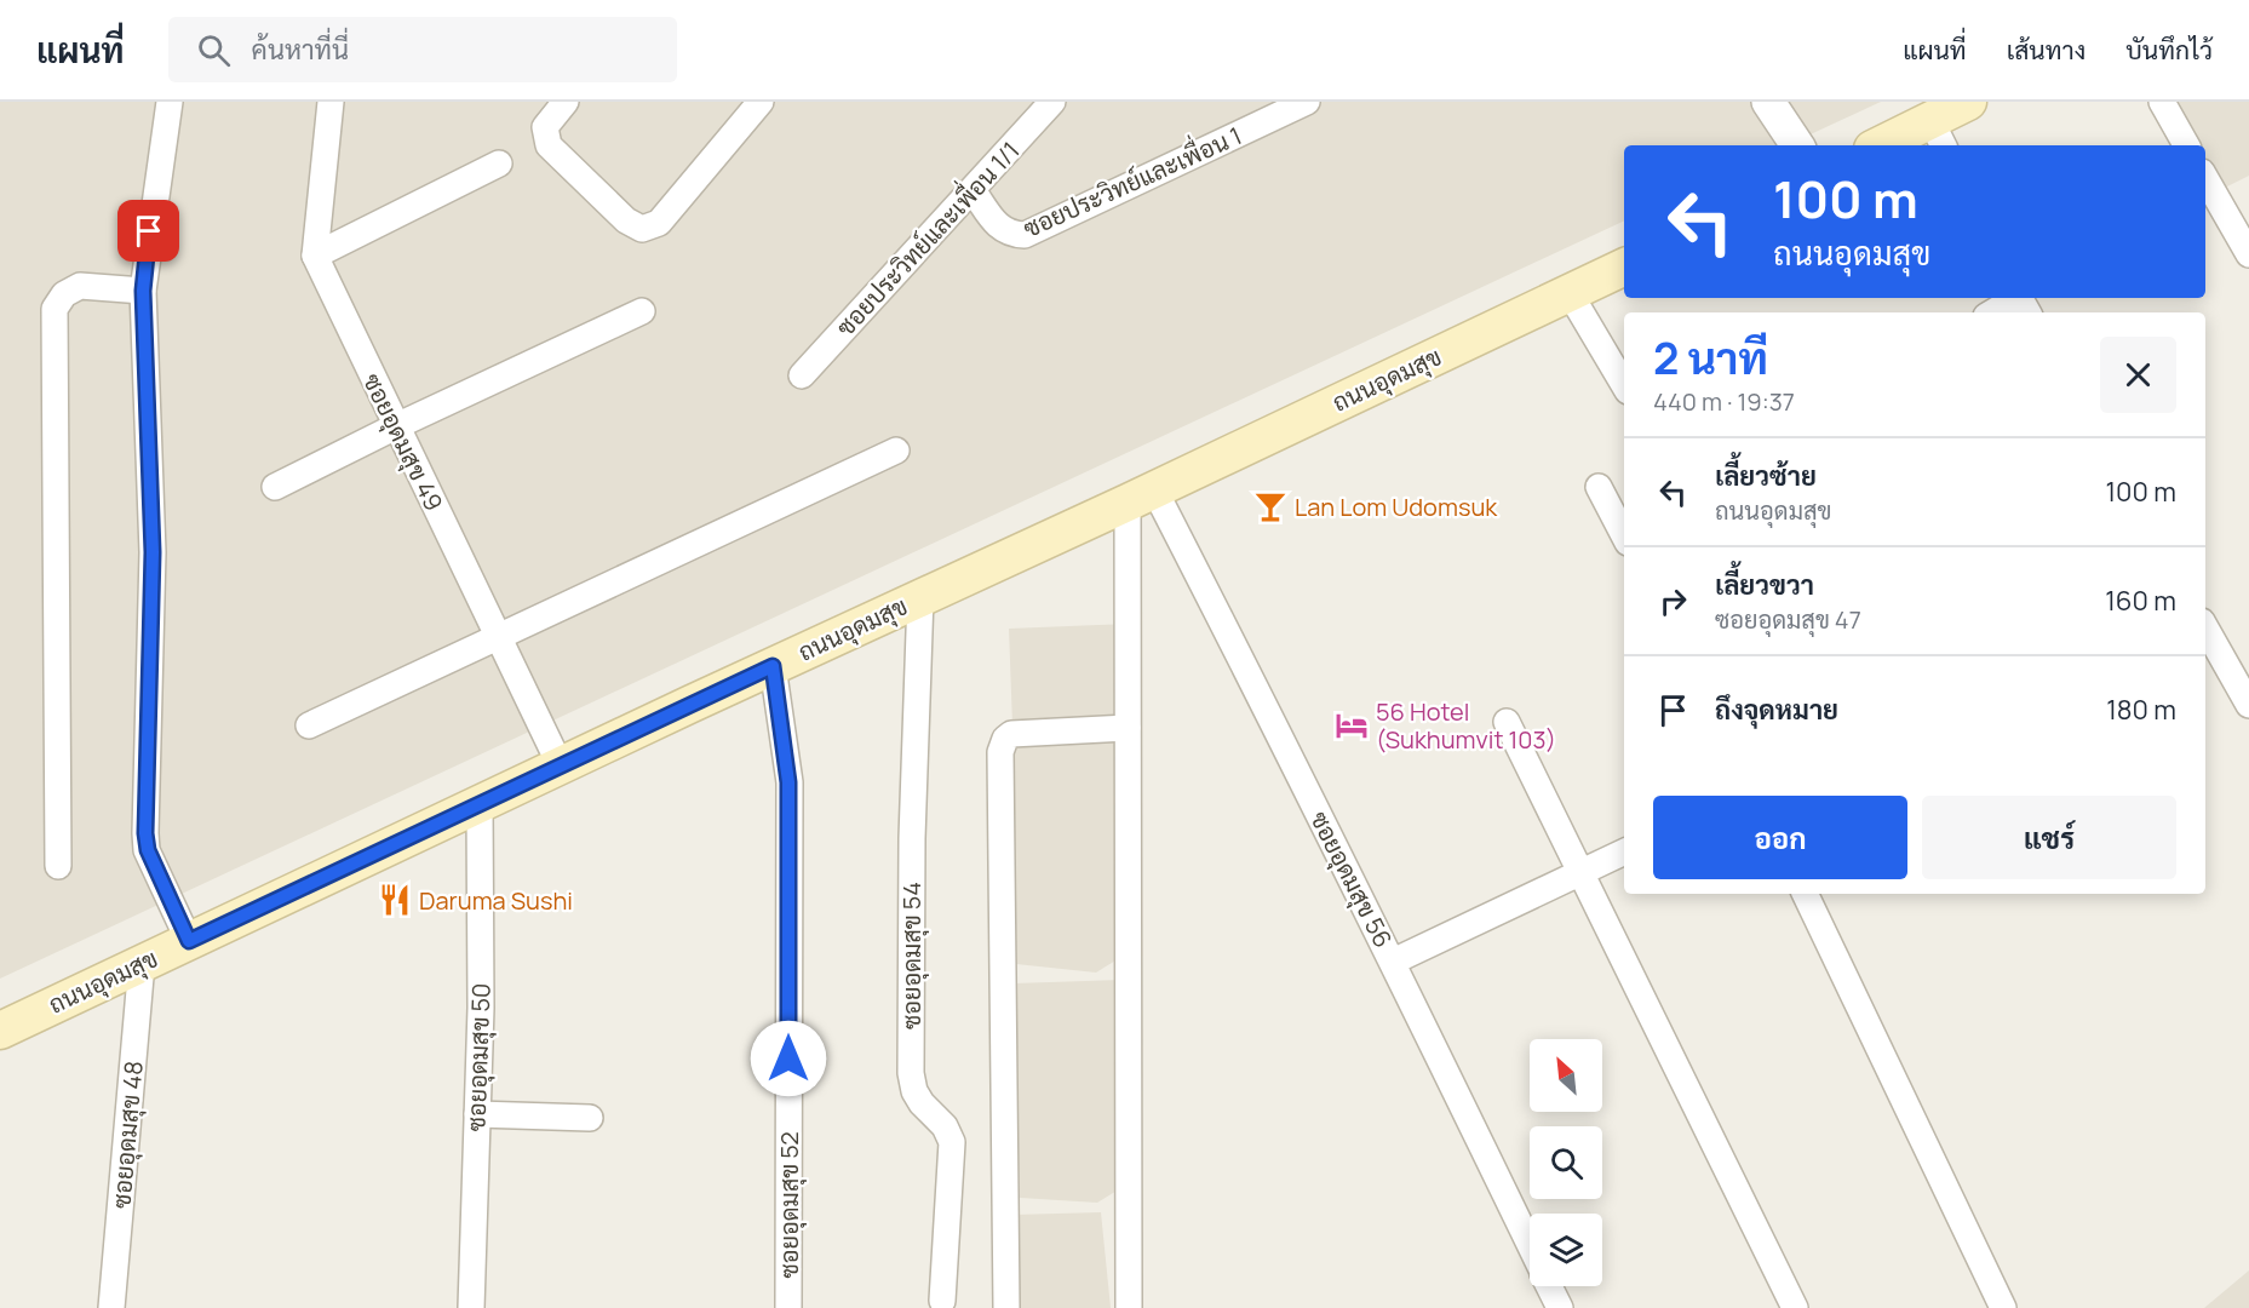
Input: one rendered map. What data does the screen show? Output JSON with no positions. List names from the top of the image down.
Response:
{
  "streets": {
    "main road": ["ถนนอุดมสุข"],
    "street": [
      "ซอยประวิทย์และเพื่อน 1",
      "ซอยประวิทย์และเพื่อน 1/1",
      "ซอยอุดมสุข 49",
      "ซอยอุดมสุข 56",
      "ซอยอุดมสุข 54",
      "ซอยอุดมสุข 50",
      "ซอยอุดมสุข 48",
      "ซอยอุดมสุข 52"
    ]
  },
  "crossings": [
    ["ซอยประวิทย์และเพื่อน 1", "ซอยประวิทย์และเพื่อน 1/1"],
    ["ถนนอุดมสุข", "ซอยอุดมสุข 49"],
    ["ถนนอุดมสุข", "ซอยอุดมสุข 56"],
    ["ถนนอุดมสุข", "ซอยอุดมสุข 54"],
    ["ถนนอุดมสุข", "ซอยอุดมสุข 50"],
    ["ถนนอุดมสุข", "ซอยอุดมสุข 48"],
    ["ถนนอุดมสุข", "ซอยอุดมสุข 52"]
  ],
  "places": {
    "bar": ["Lan Lom Udomsuk"],
    "hotel": ["56 Hotel (Sukhumvit 103)"],
    "restaurant": ["Daruma Sushi"]
  },
  "north": "top left",
  "page": {
    "header": "แผนที่",
    "search": "ค้นหาที่นี่",
    "nav": ["แผนที่", "เส้นทาง", "บันทึกไว้"],
    "turn": ["100 m", "ถนนอุดมสุข"],
    "heading": ["2 นาที", "440 m · 19:37"],
    "list": [
      {
        "name": "เลี้ยวซ้าย",
        "note": "ถนนอุดมสุข",
        "value": "100 m"
      },
      {
        "name": "เลี้ยวขวา",
        "note": "ซอยอุดมสุข 47",
        "value": "160 m"
      },
      {
        "name": "ถึงจุดหมาย",
        "value": "180 m"
      }
    ],
    "buttons": ["ออก", "แชร์"]
  }
}
